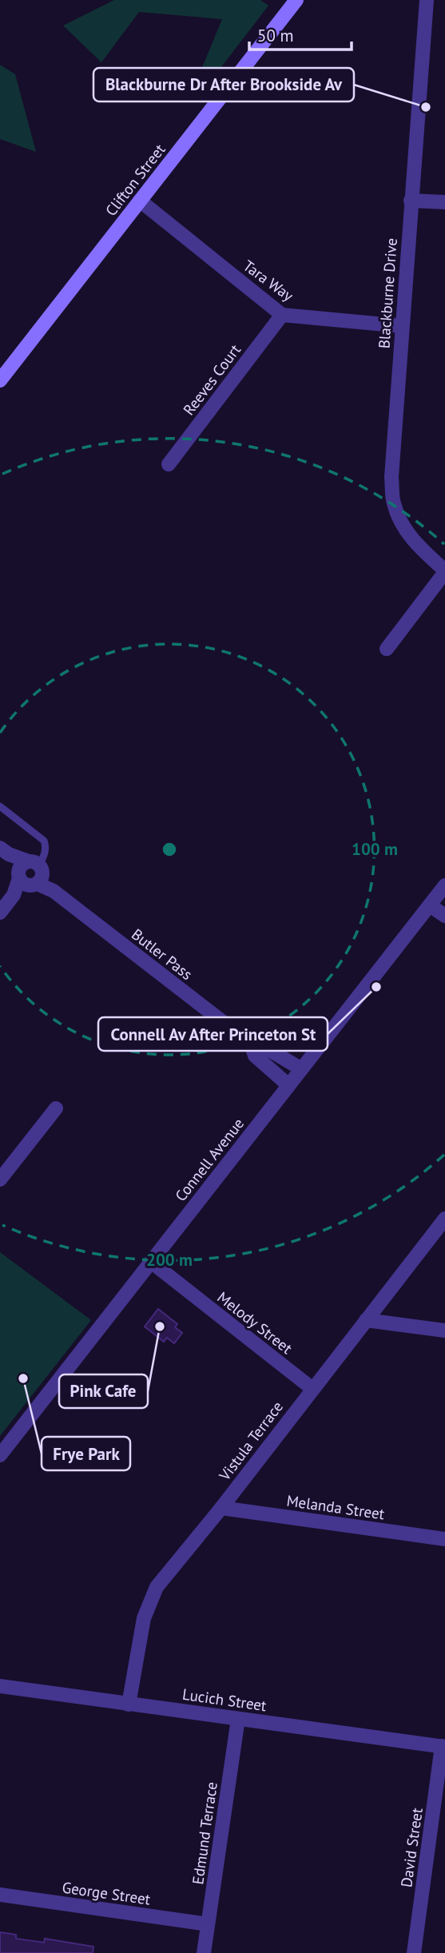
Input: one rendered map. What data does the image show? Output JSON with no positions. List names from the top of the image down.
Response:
{
  "streets": {
    "main road": ["Clifton Street"],
    "street": [
      "Tara Way",
      "Blackburne Drive",
      "Reeves Court",
      "Butler Pass",
      "Connell Avenue",
      "Melody Street",
      "Vistula Terrace",
      "Melanda Street",
      "Lucich Street",
      "Edmund Terrace",
      "David Street",
      "George Street"
    ]
  },
  "crossings": [
    ["Clifton Street", "Tara Way"],
    ["Tara Way", "Blackburne Drive"],
    ["Tara Way", "Reeves Court"],
    ["Butler Pass", "Connell Avenue"],
    ["Connell Avenue", "Melody Street"],
    ["Melody Street", "Vistula Terrace"],
    ["Vistula Terrace", "Melanda Street"],
    ["Vistula Terrace", "Lucich Street"],
    ["Lucich Street", "Edmund Terrace"],
    ["Lucich Street", "David Street"],
    ["Edmund Terrace", "George Street"]
  ],
  "places": [
    "Blackburne Dr After Brookside Av",
    "Connell Av After Princeton St",
    "Pink Cafe",
    "Frye Park"
  ],
  "scale_bar": "50 m",
  "rings": ["100 m", "200 m"]
}
